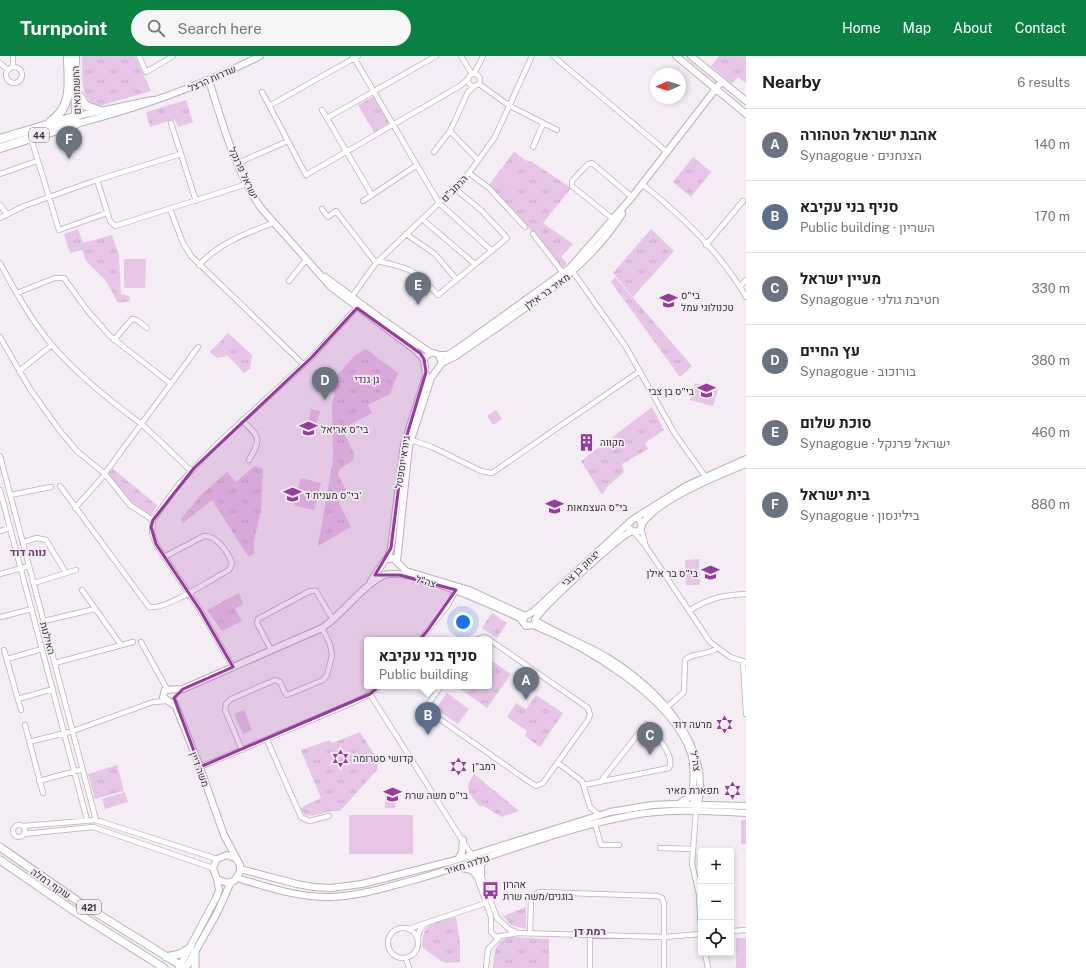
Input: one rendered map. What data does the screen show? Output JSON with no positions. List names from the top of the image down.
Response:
{
  "streets": {
    "highway": ["החשמונאים", "44"],
    "main road": ["עוקף רמלה", "421"],
    "street": [
      "שדרות הרצל",
      "ישראל פרנקל",
      "הרמב\"ם",
      "מאיר בר אילן",
      "גיורא יוספטל",
      "יצחק בן צבי",
      "צה\"ל",
      "האילנות",
      "משה דיין",
      "גולדה מאיר"
    ]
  },
  "crossings": [
    ["שדרות הרצל", "החשמונאים"],
    ["שדרות הרצל", "44"],
    ["שדרות הרצל", "ישראל פרנקל"],
    ["החשמונאים", "44"],
    ["ישראל פרנקל", "הרמב\"ם"],
    ["ישראל פרנקל", "מאיר בר אילן"],
    ["ישראל פרנקל", "גיורא יוספטל"],
    ["מאיר בר אילן", "גיורא יוספטל"],
    ["גיורא יוספטל", "צה\"ל"],
    ["גיורא יוספטל", "משה דיין"],
    ["יצחק בן צבי", "צה\"ל"],
    ["צה\"ל", "גולדה מאיר"],
    ["משה דיין", "גולדה מאיר"]
  ],
  "districts": ["נווה דוד", "רמת דן"],
  "parks": ["גן גנדי"],
  "places": {
    "school or university": [
      "בי\"ס טכנולוגי עמל",
      "בי\"ס בן צבי",
      "בי\"ס אריאל",
      "בי\"ס מענית ד'",
      "בי\"ס העצמאות",
      "בי\"ס בר אילן",
      "בי\"ס משה שרת"
    ],
    "building": ["מקווה"],
    "synagogue": [
      "מרעה דוד",
      "קדושי סטרומה",
      "רמב\"ן",
      "תפארת מאיר"
    ],
    "bus stop": ["אהרון בוגנים/משה שרת"]
  },
  "north": "left",
  "page": {
    "header": "Turnpoint",
    "search": "Search here",
    "nav": [
      "Home",
      "Map",
      "About",
      "Contact"
    ],
    "heading": ["Nearby", "6 results"],
    "list": [
      {
        "mark": "A",
        "name": "אהבת ישראל הטהורה",
        "note": "Synagogue · הצנחנים",
        "value": "140 m"
      },
      {
        "mark": "B",
        "name": "סניף בני עקיבא",
        "note": "Public building · השריון",
        "value": "170 m"
      },
      {
        "mark": "C",
        "name": "מעיין ישראל",
        "note": "Synagogue · חטיבת גולני",
        "value": "330 m"
      },
      {
        "mark": "D",
        "name": "עץ החיים",
        "note": "Synagogue · בורוכוב",
        "value": "380 m"
      },
      {
        "mark": "E",
        "name": "סוכת שלום",
        "note": "Synagogue · ישראל פרנקל",
        "value": "460 m"
      },
      {
        "mark": "F",
        "name": "בית ישראל",
        "note": "Synagogue · בילינסון",
        "value": "880 m"
      }
    ],
    "pins": [
      "F",
      "E",
      "D",
      "A",
      "B",
      "C"
    ],
    "popup": ["סניף בני עקיבא", "Public building"],
    "map_buttons": ["+", "−"]
  }
}
